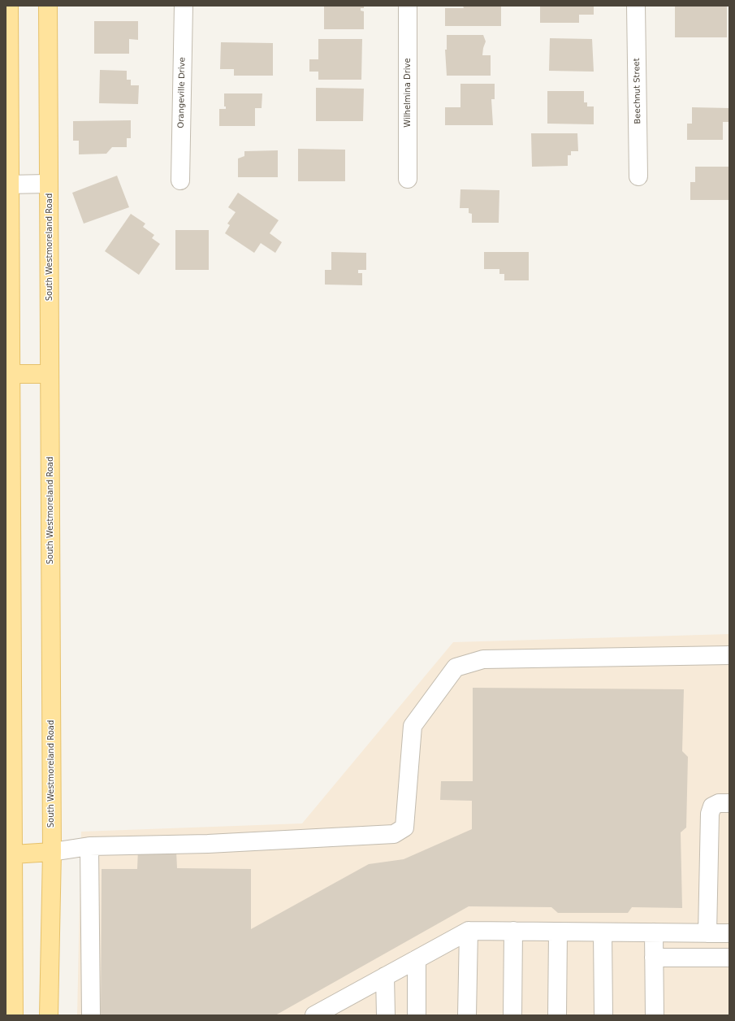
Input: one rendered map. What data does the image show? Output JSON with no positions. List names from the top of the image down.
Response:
{
  "streets": {
    "main road": ["South Westmoreland Road"],
    "street": ["Beechnut Street", "Orangeville Drive", "Wilhelmina Drive"]
  }
}
